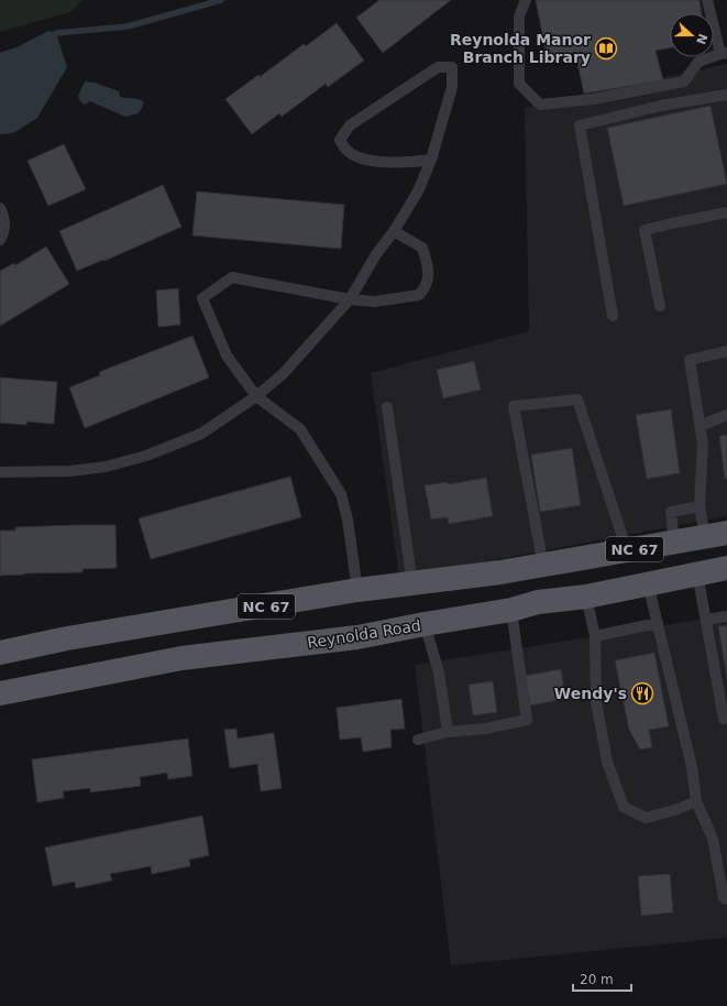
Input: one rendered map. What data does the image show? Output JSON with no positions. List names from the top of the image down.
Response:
{
  "streets": {
    "main road": ["NC 67", "Reynolda Road"]
  },
  "places": {
    "library": ["Reynolda Manor Branch Library"],
    "restaurant": ["Wendy's"]
  },
  "scale_bar": "20 m",
  "north": "right"
}
